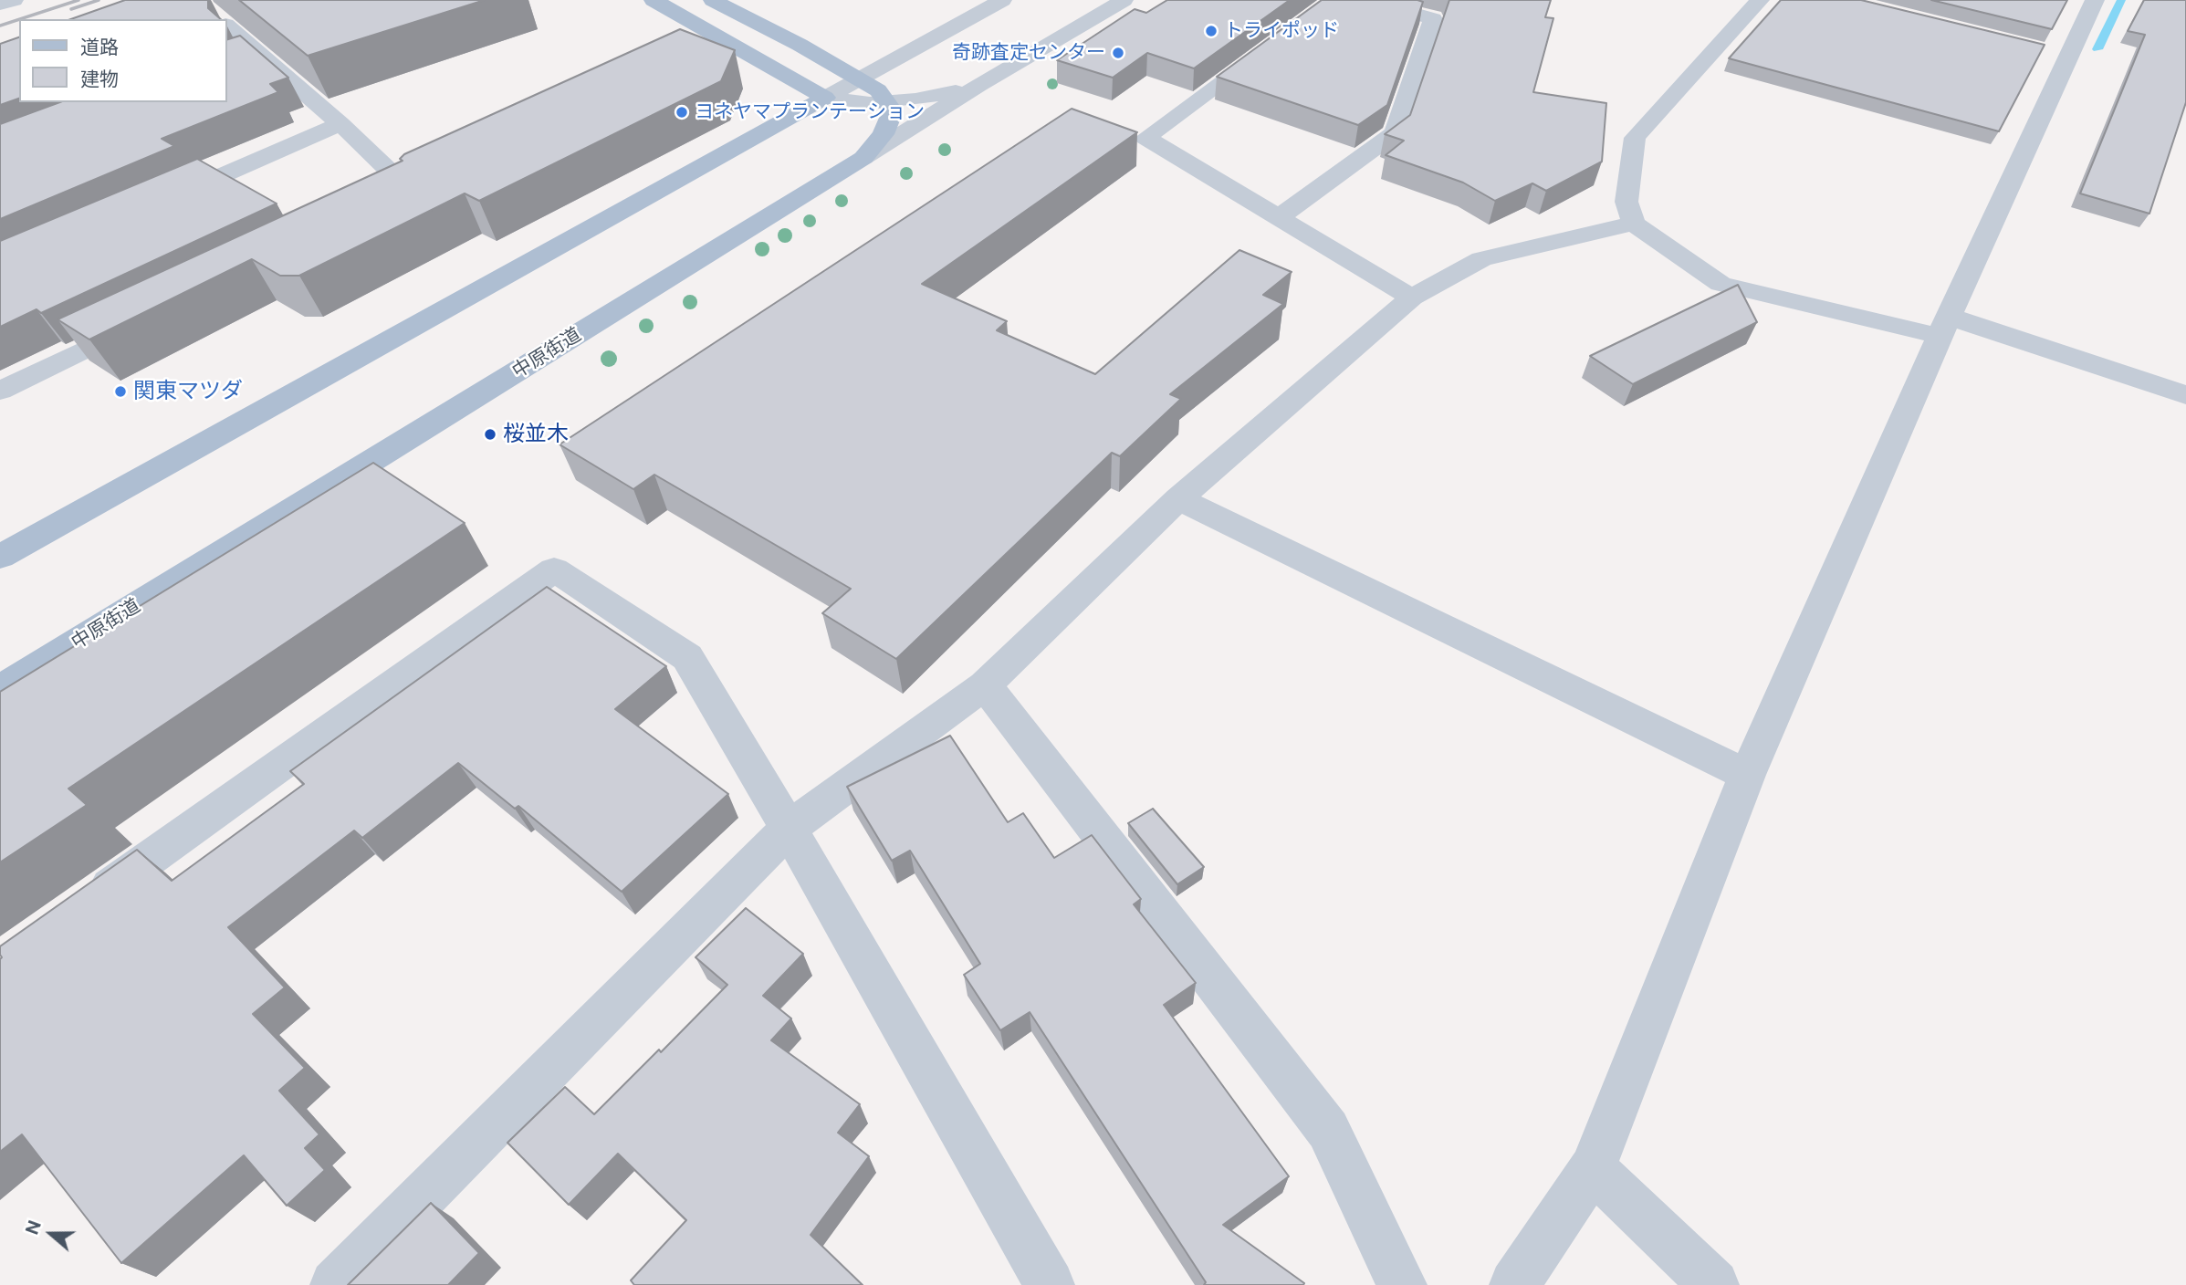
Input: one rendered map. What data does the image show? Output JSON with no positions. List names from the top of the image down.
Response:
{
  "streets": {
    "main road": ["中原街道"]
  },
  "places": [
    "トライポッド",
    "奇跡査定センター",
    "ヨネヤマプランテーション",
    "関東マツダ",
    "桜並木"
  ],
  "legend": ["道路", "建物"],
  "north": "left"
}
